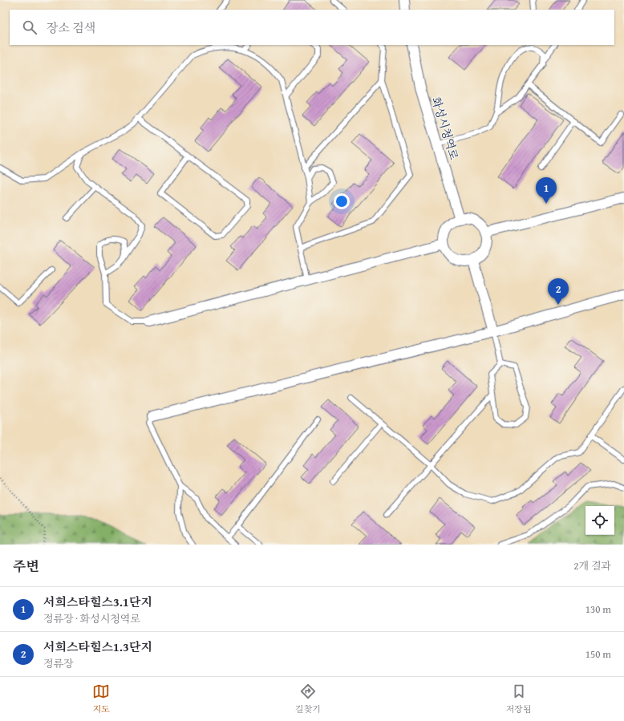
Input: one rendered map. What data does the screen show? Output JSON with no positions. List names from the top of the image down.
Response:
{
  "streets": {
    "street": ["화성시청역로"]
  },
  "page": {
    "search": "장소 검색",
    "pins": ["1", "2"],
    "heading": ["주변", "2개 결과"],
    "list": [
      {
        "mark": "1",
        "name": "서희스타힐스3.1단지",
        "note": "정류장 · 화성시청역로",
        "value": "130 m"
      },
      {
        "mark": "2",
        "name": "서희스타힐스1.3단지",
        "note": "정류장",
        "value": "150 m"
      }
    ],
    "nav": ["지도", "길찾기", "저장됨"]
  }
}
